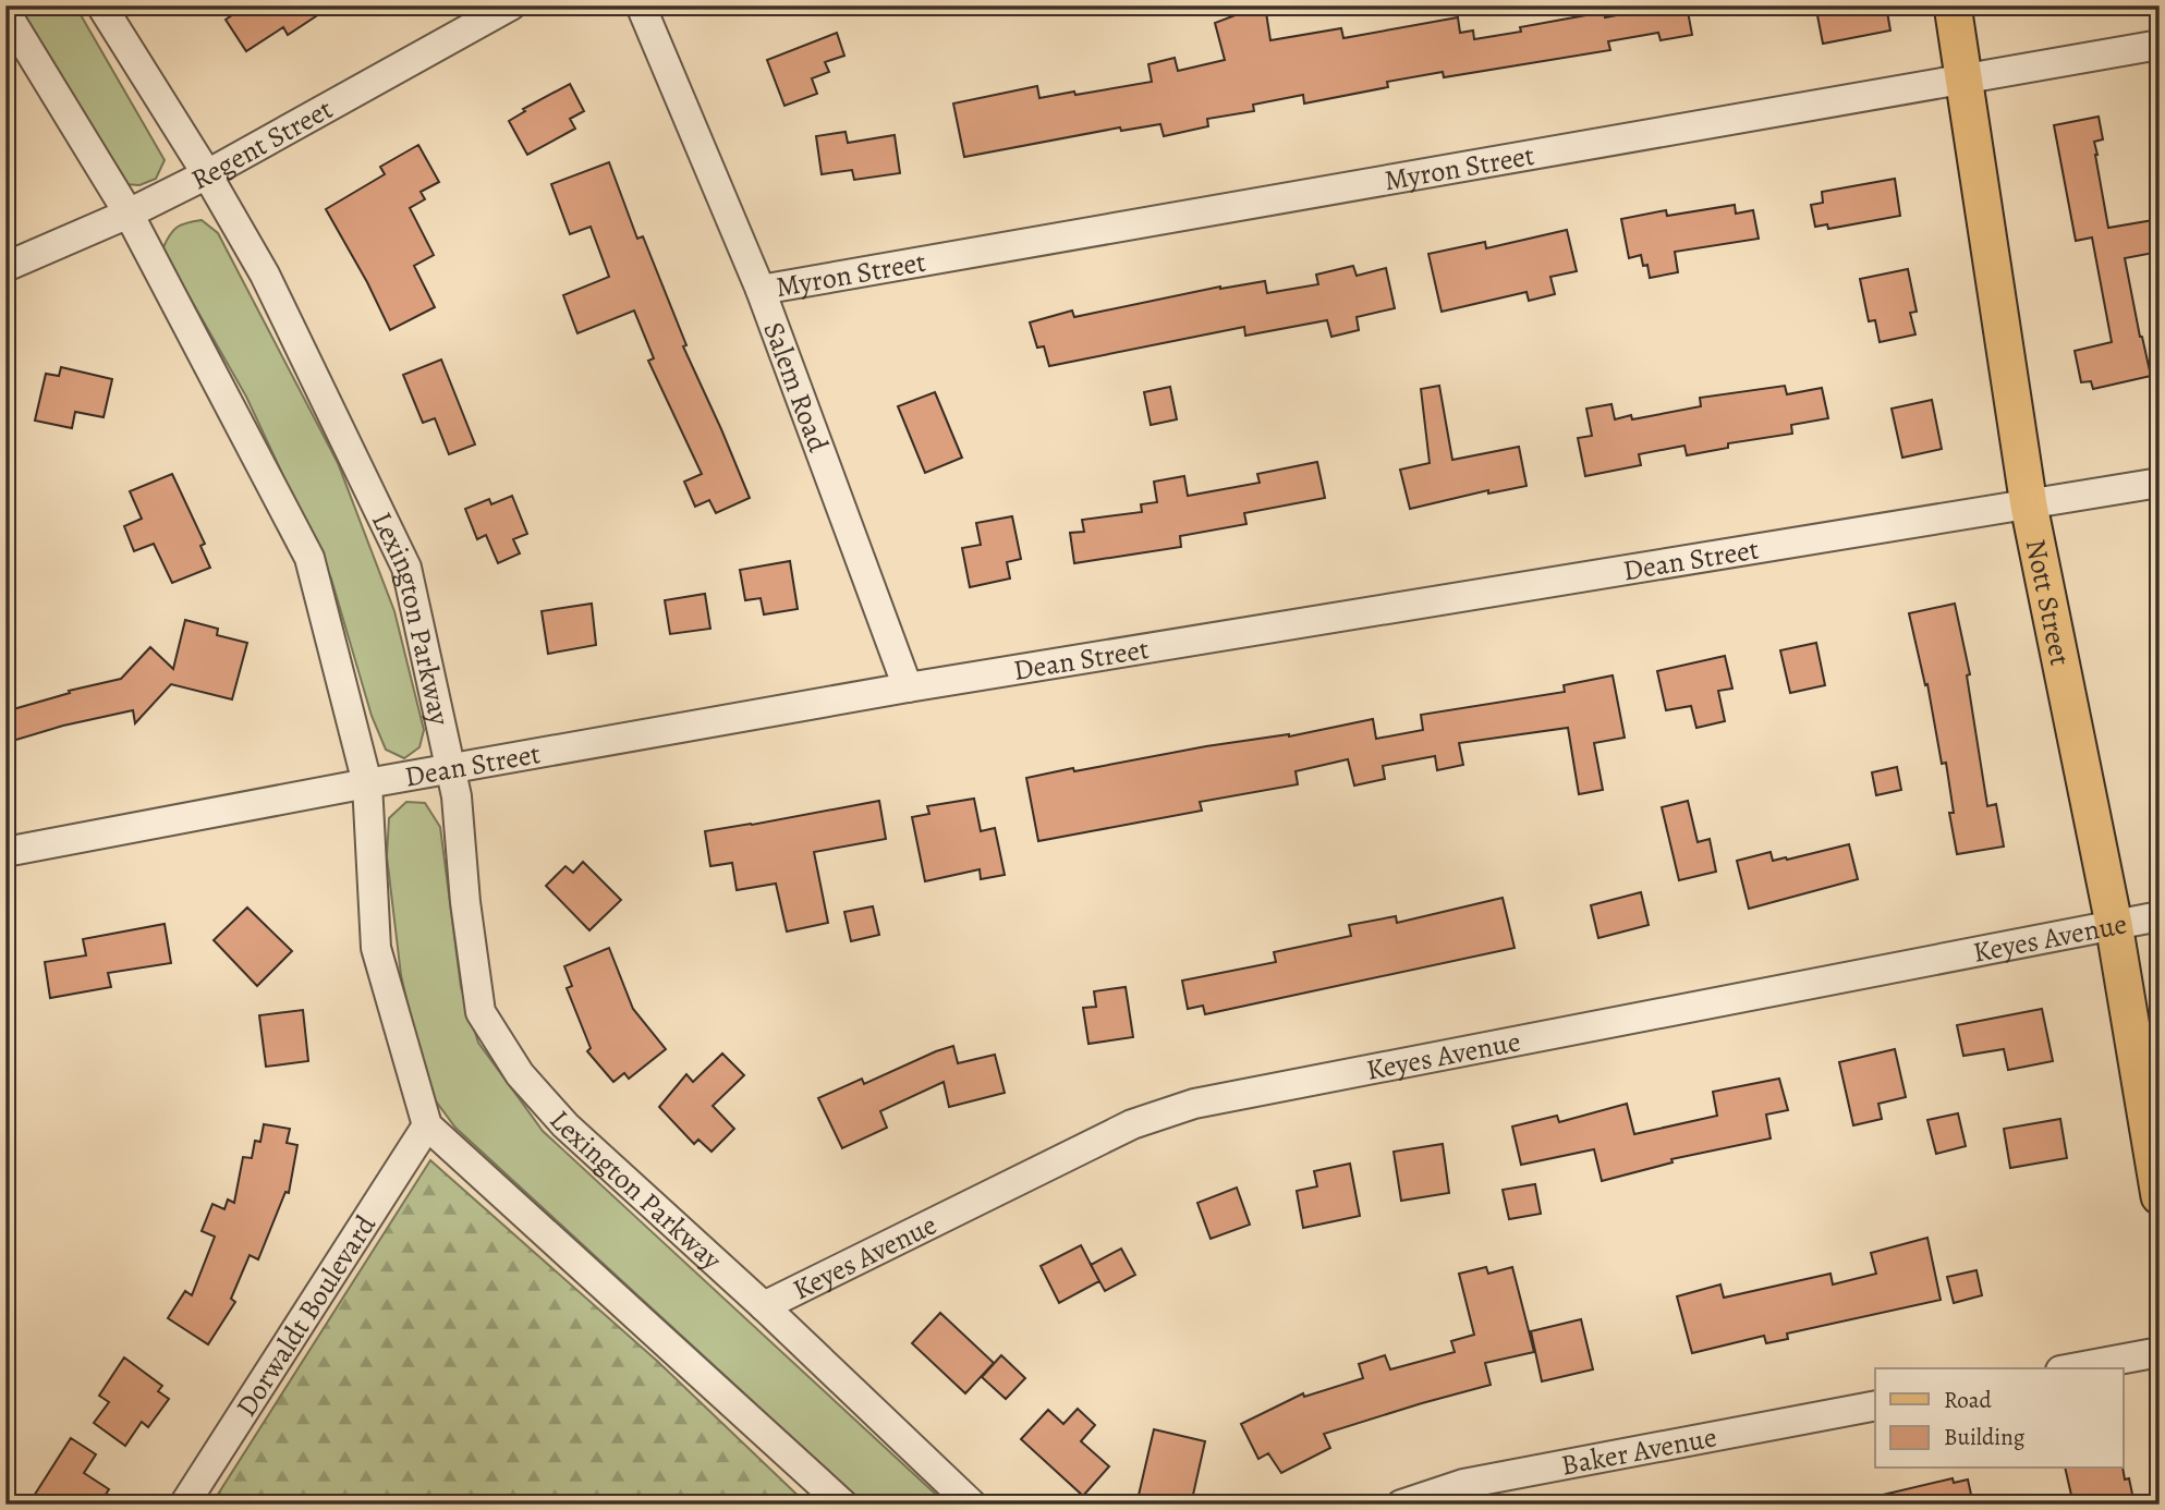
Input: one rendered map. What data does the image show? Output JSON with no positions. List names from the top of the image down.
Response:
{
  "streets": {
    "main road": ["Nott Street"],
    "street": [
      "Regent Street",
      "Myron Street",
      "Salem Road",
      "Dean Street",
      "Lexington Parkway",
      "Keyes Avenue",
      "Dorwaldt Boulevard",
      "Baker Avenue"
    ]
  },
  "crossings": [
    ["Regent Street", "Lexington Parkway"],
    ["Myron Street", "Salem Road"],
    ["Myron Street", "Nott Street"],
    ["Salem Road", "Dean Street"],
    ["Dean Street", "Nott Street"],
    ["Dean Street", "Lexington Parkway"],
    ["Nott Street", "Keyes Avenue"],
    ["Lexington Parkway", "Keyes Avenue"]
  ],
  "legend": ["Road", "Building"]
}
